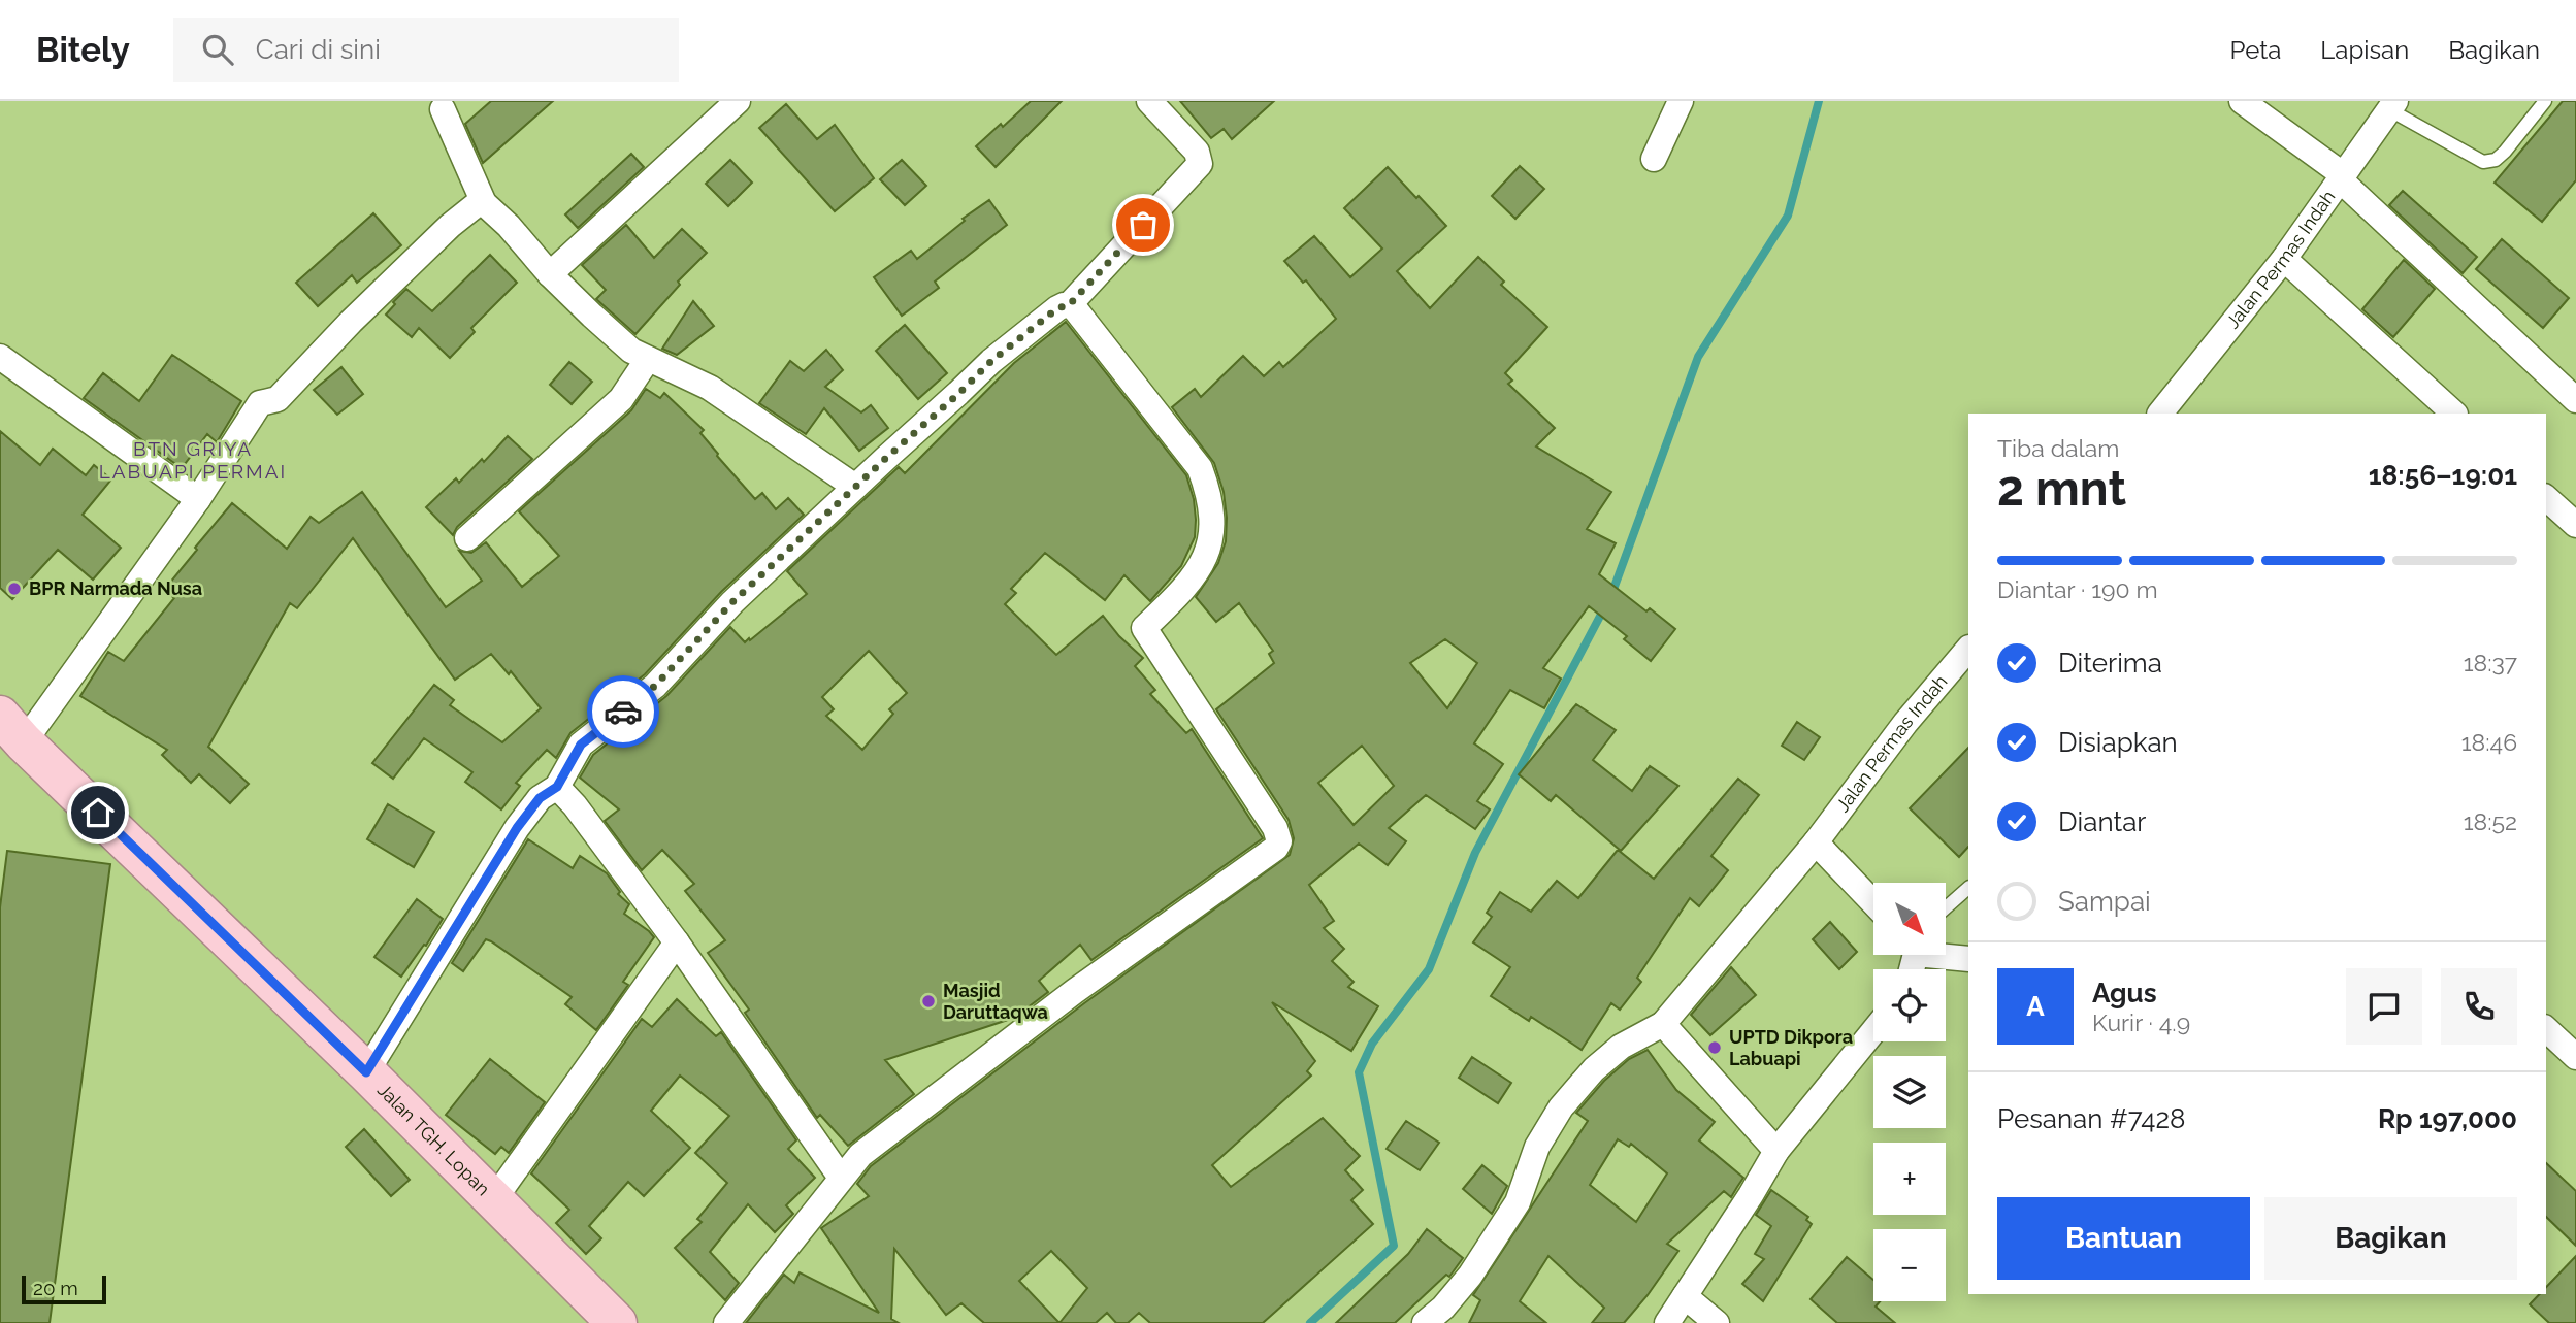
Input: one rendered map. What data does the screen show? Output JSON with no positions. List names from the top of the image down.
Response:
{
  "streets": {
    "highway": ["Jalan TGH. Lopan"],
    "street": ["Jalan Permas Indah"]
  },
  "districts": ["BTN GRIYA LABUAPI PERMAI"],
  "places": ["BPR Narmada Nusa", "Masjid Daruttaqwa", "UPTD Dikpora Labuapi"],
  "scale_bar": "20 m",
  "north": "bottom right",
  "page": {
    "header": "Bitely",
    "search": "Cari di sini",
    "nav": ["Peta", "Lapisan", "Bagikan"],
    "heading": ["2 mnt", "Tiba dalam", "18:56–19:01"],
    "panel": [
      "Agus",
      "Kurir · 4.9",
      "Pesanan #7428",
      "Rp 197,000"
    ],
    "bar": "Diantar · 190 m",
    "list": [
      ["Diterima", "18:37"],
      ["Disiapkan", "18:46"],
      ["Diantar", "18:52"],
      "Sampai"
    ],
    "map_buttons": ["+", "−"],
    "round": "A",
    "buttons": ["Bantuan", "Bagikan"],
    "scale": "20 m"
  }
}
